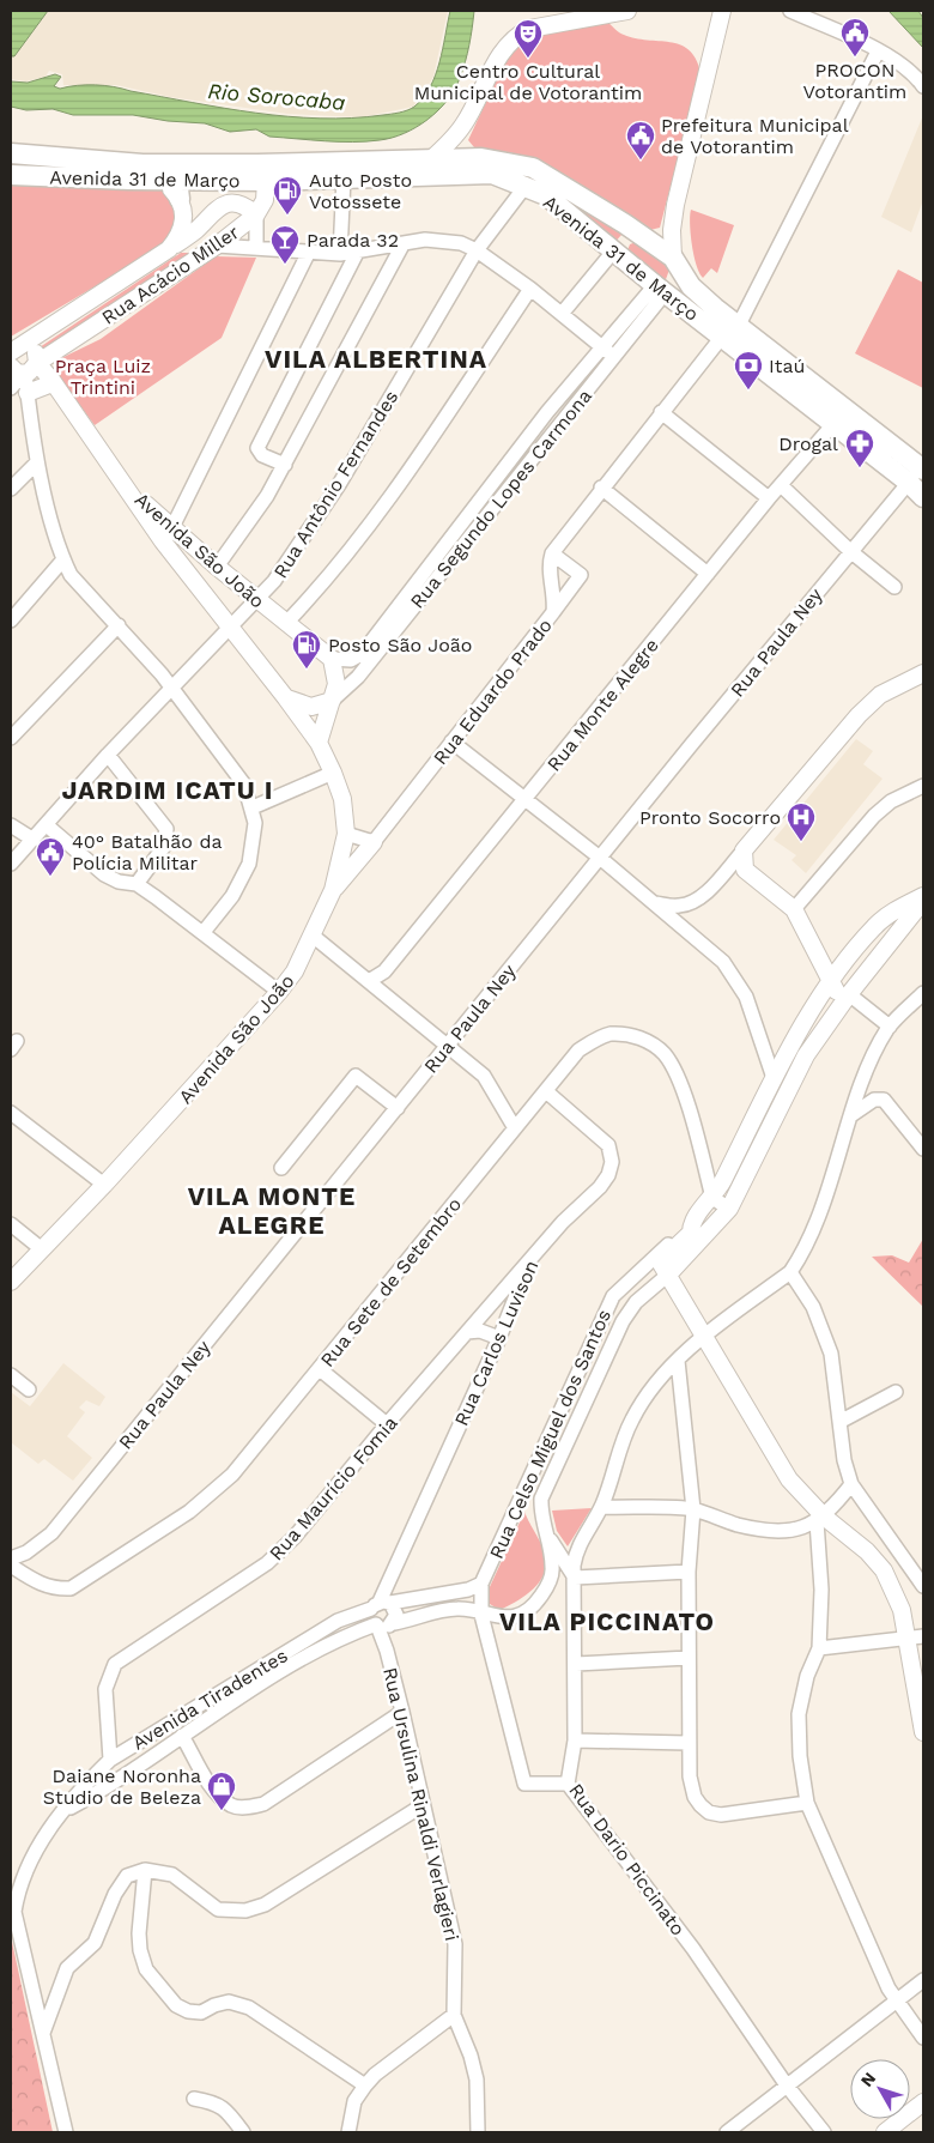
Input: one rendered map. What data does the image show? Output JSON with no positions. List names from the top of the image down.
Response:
{
  "streets": {
    "highway": ["Avenida 31 de Março"],
    "main road": ["Rua Acácio Miller", "Avenida São João", "Rua Celso Miguel dos Santos"],
    "street": [
      "Rua Antônio Fernandes",
      "Rua Segundo Lopes Carmona",
      "Rua Paula Ney",
      "Rua Eduardo Prado",
      "Rua Monte Alegre",
      "Rua Sete de Setembro",
      "Rua Carlos Luvison",
      "Rua Maurício Fomia",
      "Avenida Tiradentes",
      "Rua Ursulina Rinaldi Verlagieri",
      "Rua Dario Piccinato"
    ]
  },
  "crossings": [
    ["Avenida 31 de Março", "Rua Acácio Miller"],
    ["Avenida 31 de Março", "Rua Antônio Fernandes"],
    ["Avenida 31 de Março", "Rua Segundo Lopes Carmona"],
    ["Avenida 31 de Março", "Rua Paula Ney"],
    ["Avenida 31 de Março", "Rua Monte Alegre"],
    ["Rua Acácio Miller", "Avenida São João"],
    ["Rua Antônio Fernandes", "Avenida São João"],
    ["Rua Sete de Setembro", "Rua Carlos Luvison"],
    ["Rua Sete de Setembro", "Rua Celso Miguel dos Santos"],
    ["Rua Carlos Luvison", "Rua Maurício Fomia"],
    ["Rua Carlos Luvison", "Avenida Tiradentes"],
    ["Rua Celso Miguel dos Santos", "Avenida Tiradentes"],
    ["Rua Maurício Fomia", "Avenida Tiradentes"],
    ["Avenida Tiradentes", "Rua Ursulina Rinaldi Verlagieri"]
  ],
  "districts": [
    "VILA ALBERTINA",
    "JARDIM ICATU I",
    "VILA MONTE ALEGRE",
    "VILA PICCINATO"
  ],
  "water": ["Rio Sorocaba"],
  "parks": ["Praça Luiz Trintini"],
  "places": {
    "public building": ["PROCON Votorantim", "Prefeitura Municipal de Votorantim", "40° Batalhão da Polícia Militar"],
    "theatre": ["Centro Cultural Municipal de Votorantim"],
    "fuel station": ["Auto Posto Votossete", "Posto São João"],
    "bar": ["Parada 32"],
    "bank": ["Itaú"],
    "pharmacy": ["Drogal"],
    "hospital": ["Pronto Socorro"],
    "shop": ["Daiane Noronha Studio de Beleza"]
  },
  "north": "top left"
}
